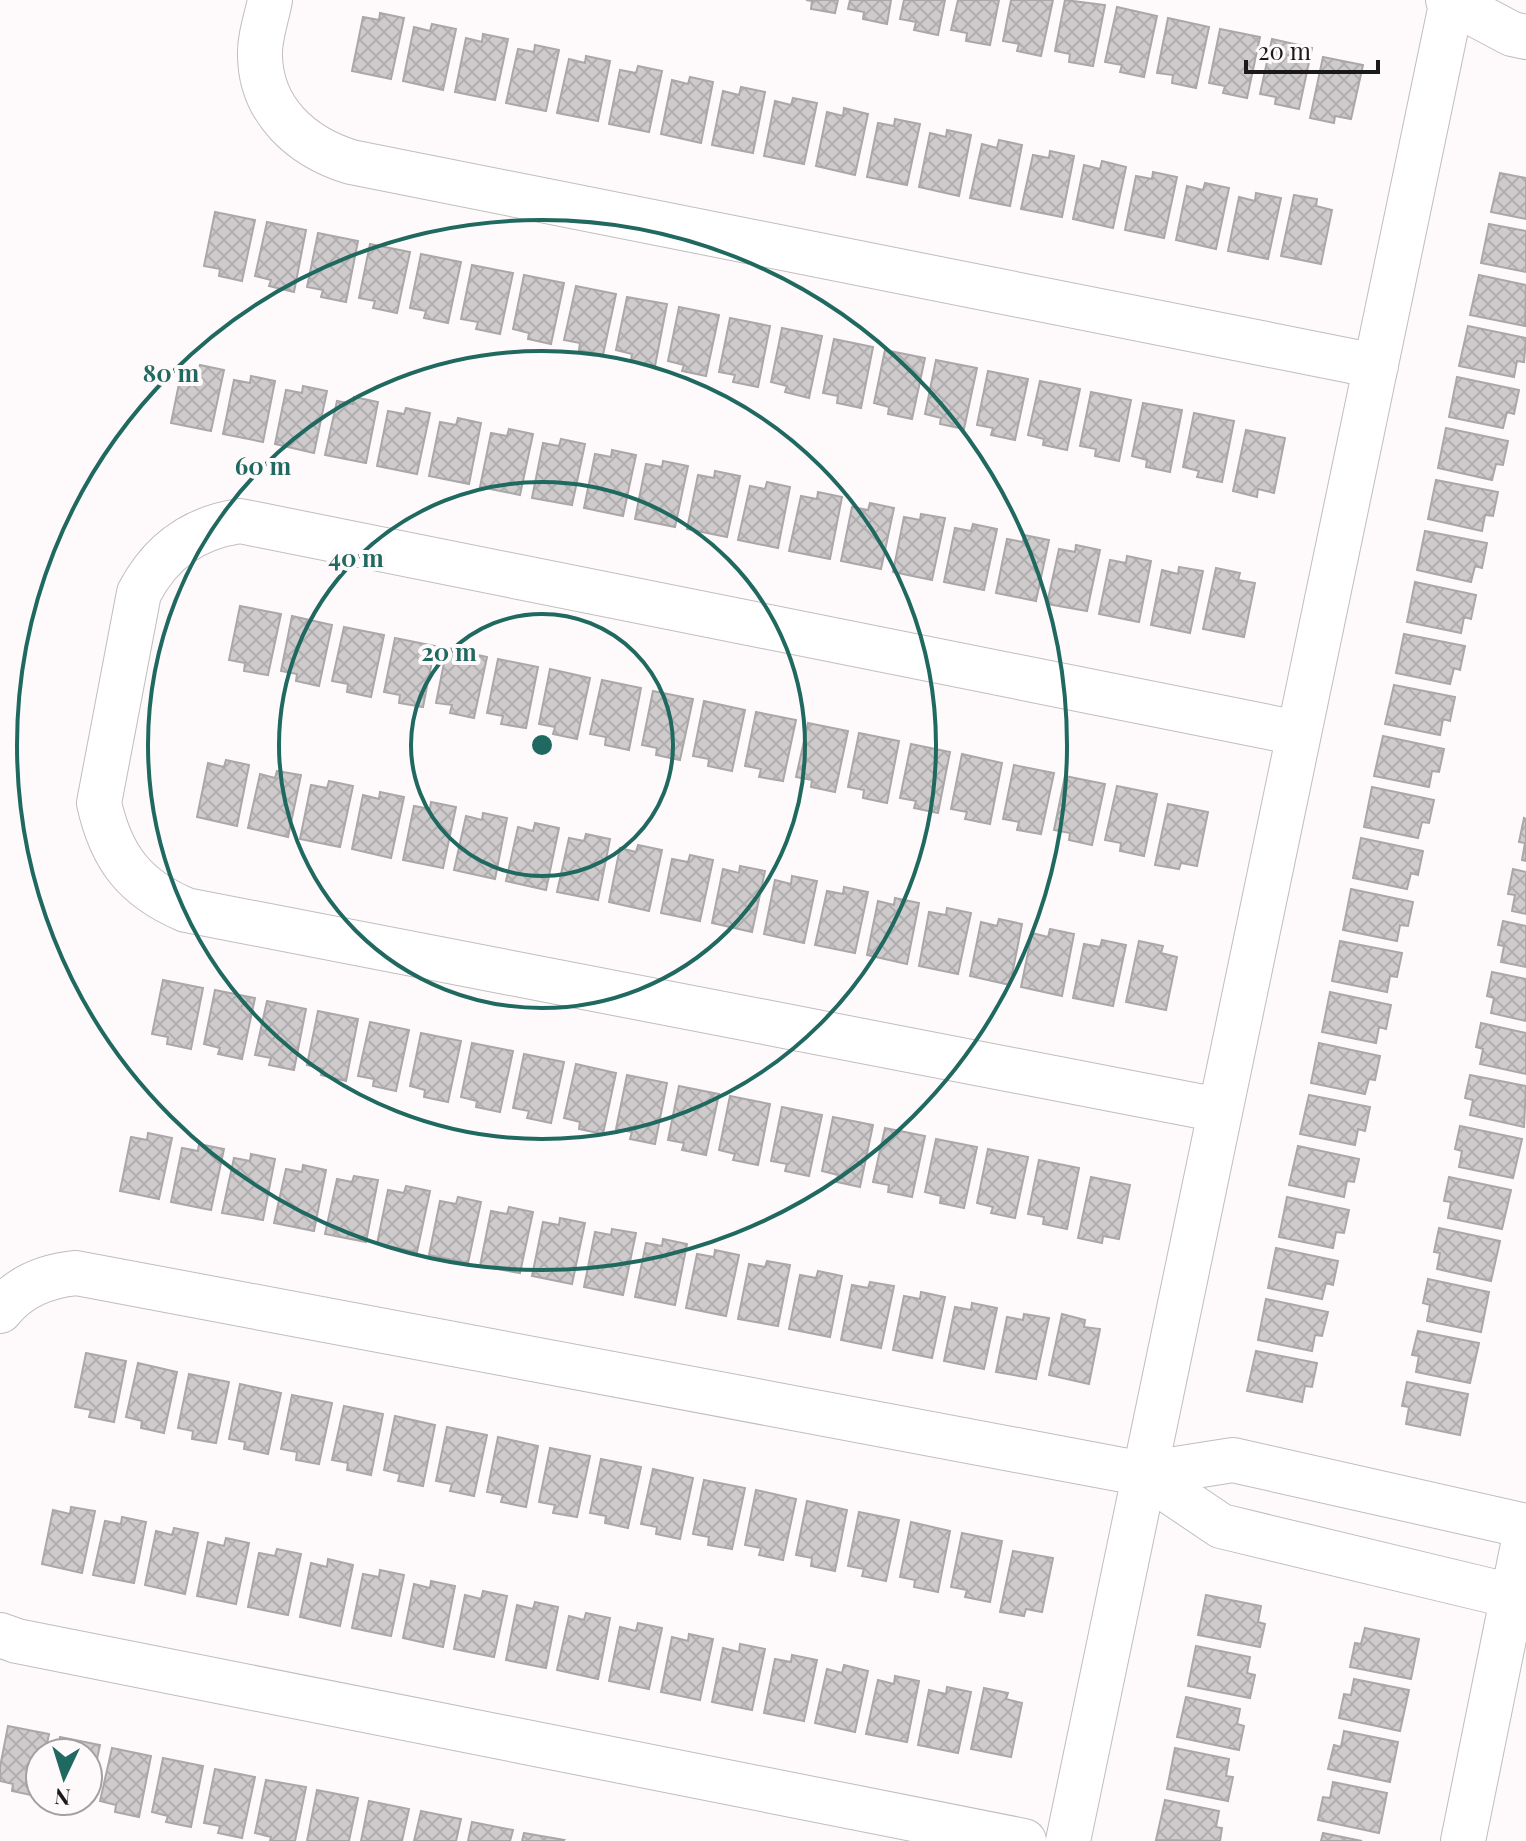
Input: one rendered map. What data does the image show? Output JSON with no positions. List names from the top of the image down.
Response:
{
  "scale_bar": "20 m",
  "north": "bottom",
  "rings": [
    "80 m",
    "60 m",
    "40 m",
    "20 m"
  ]
}
